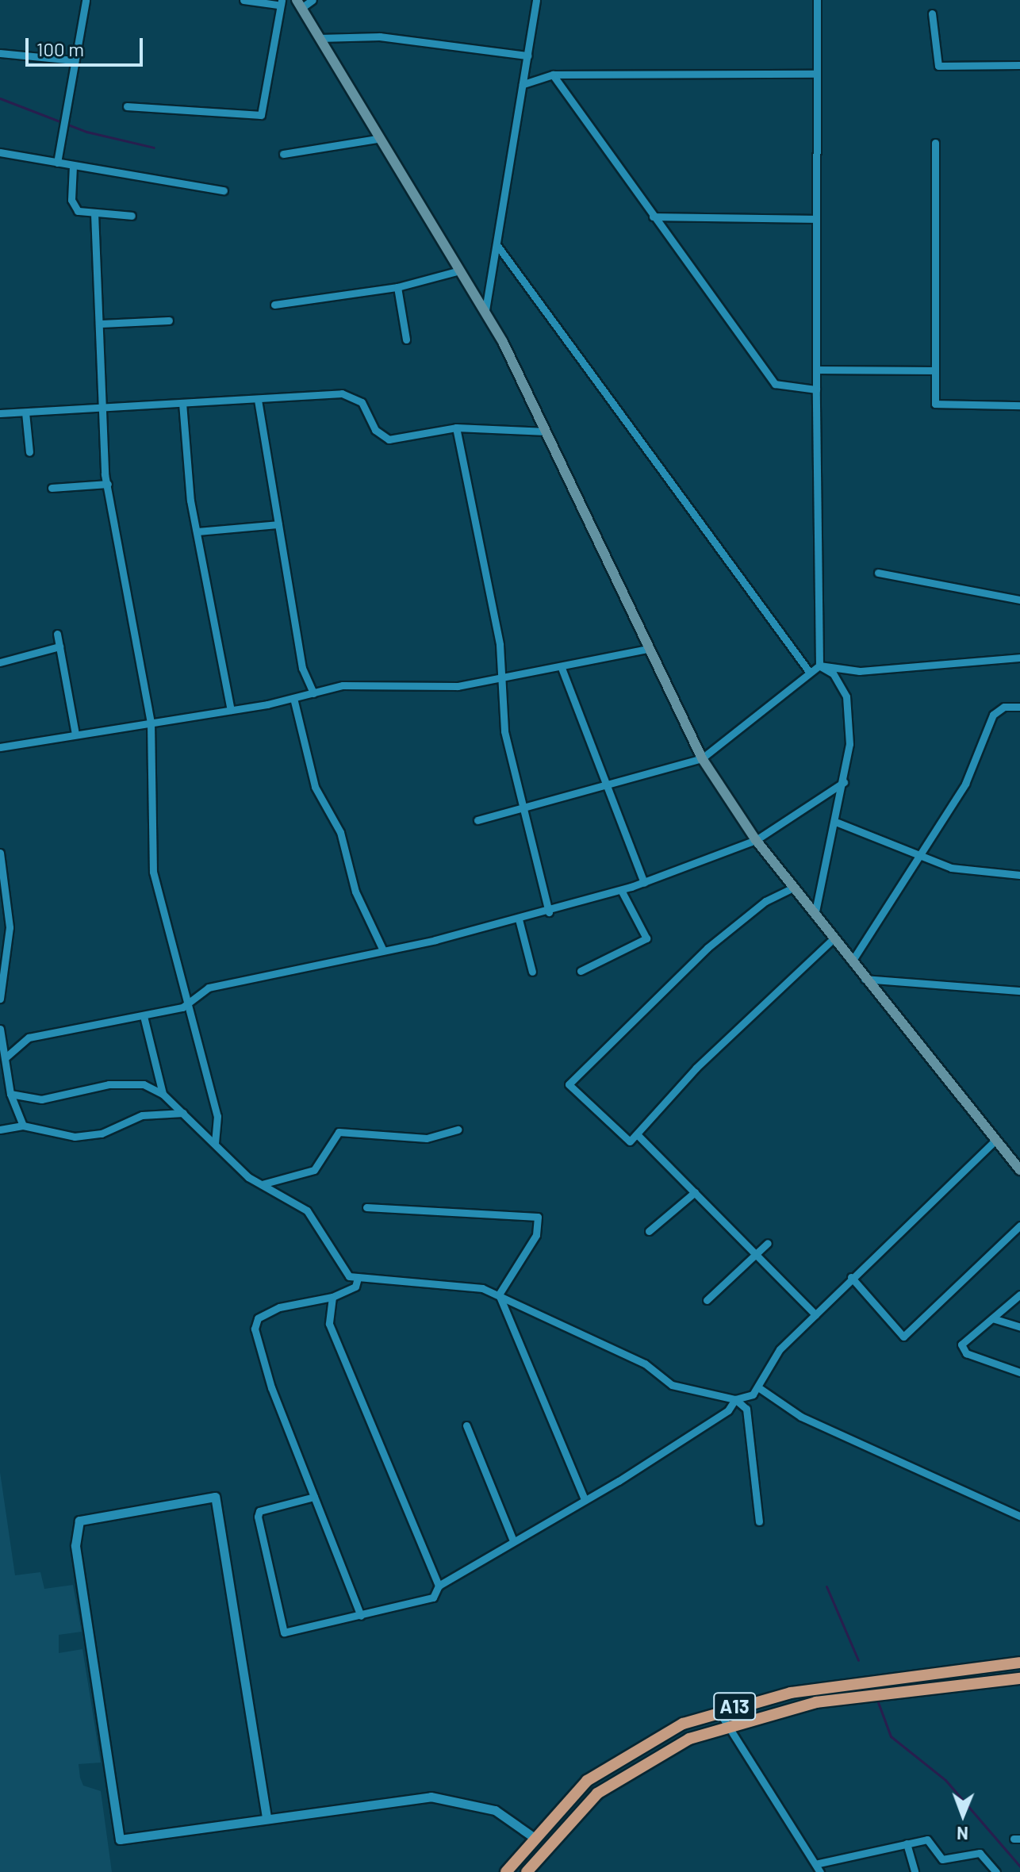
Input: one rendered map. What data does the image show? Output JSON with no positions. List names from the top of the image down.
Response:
{
  "streets": {
    "highway": ["A13"]
  },
  "scale_bar": "100 m",
  "north": "bottom"
}
